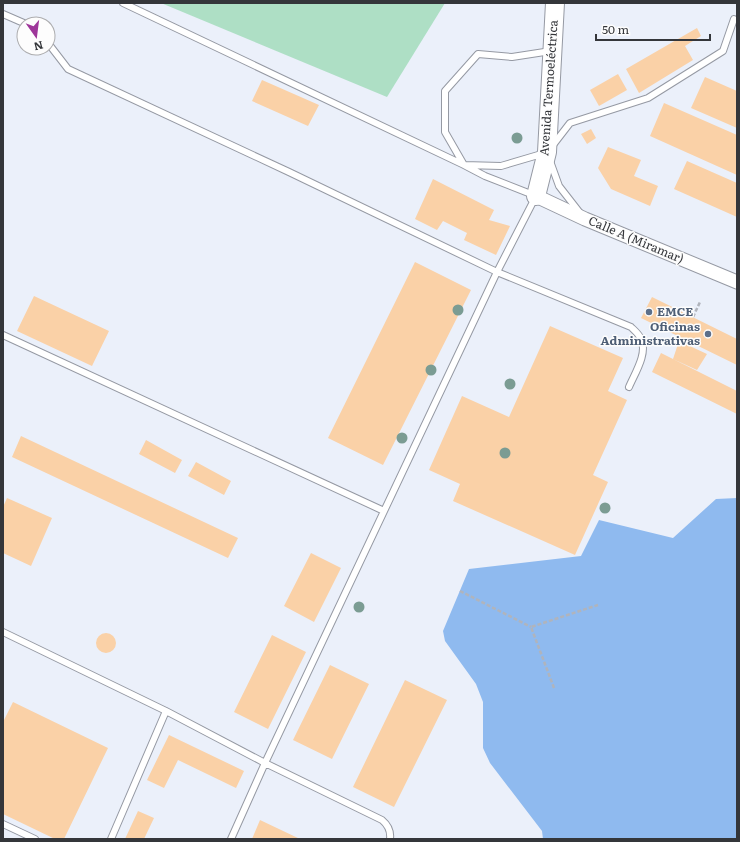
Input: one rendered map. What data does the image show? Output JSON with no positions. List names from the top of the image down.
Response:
{
  "streets": {
    "main road": ["Avenida Termoeléctrica"],
    "street": ["Calle A (Miramar)"]
  },
  "crossings": [
    ["Avenida Termoeléctrica", "Calle A (Miramar)"]
  ],
  "places": ["EMCE", "Oficinas Administrativas"],
  "scale_bar": "50 m",
  "north": "bottom"
}
